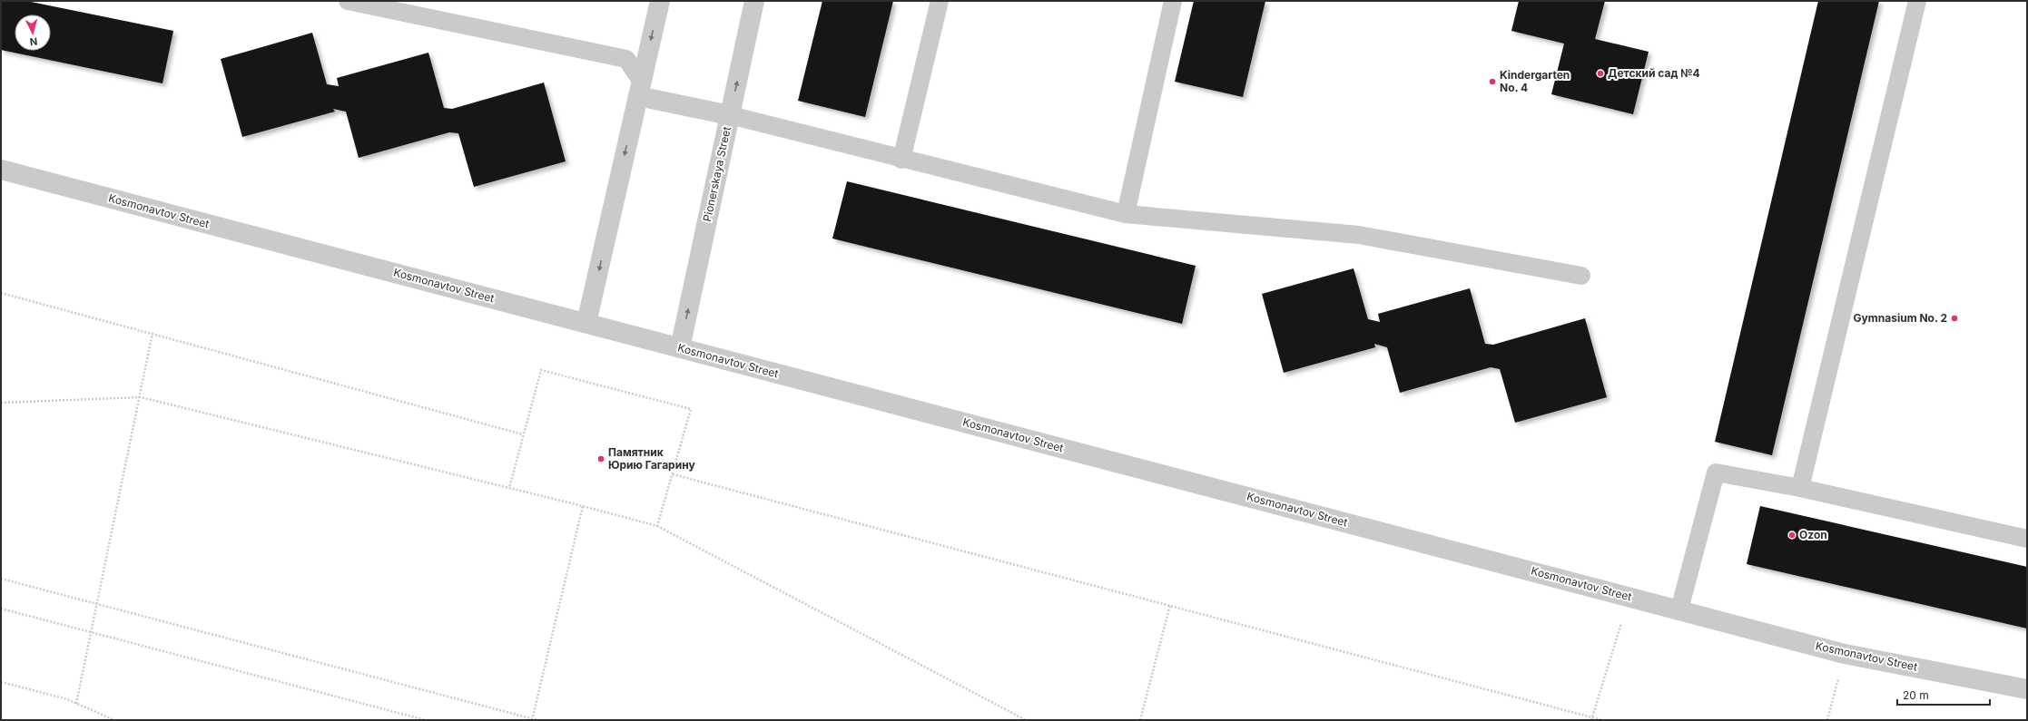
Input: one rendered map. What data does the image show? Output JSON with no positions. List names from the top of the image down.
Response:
{
  "streets": {
    "street": ["Pionerskaya Street", "Kosmonavtov Street"]
  },
  "crossings": [
    ["Pionerskaya Street", "Kosmonavtov Street"]
  ],
  "places": [
    "Детский сад №4",
    "Kindergarten No. 4",
    "Gymnasium No. 2",
    "Памятник Юрию Гагарину",
    "Ozon"
  ],
  "scale_bar": "20 m",
  "north": "bottom"
}
